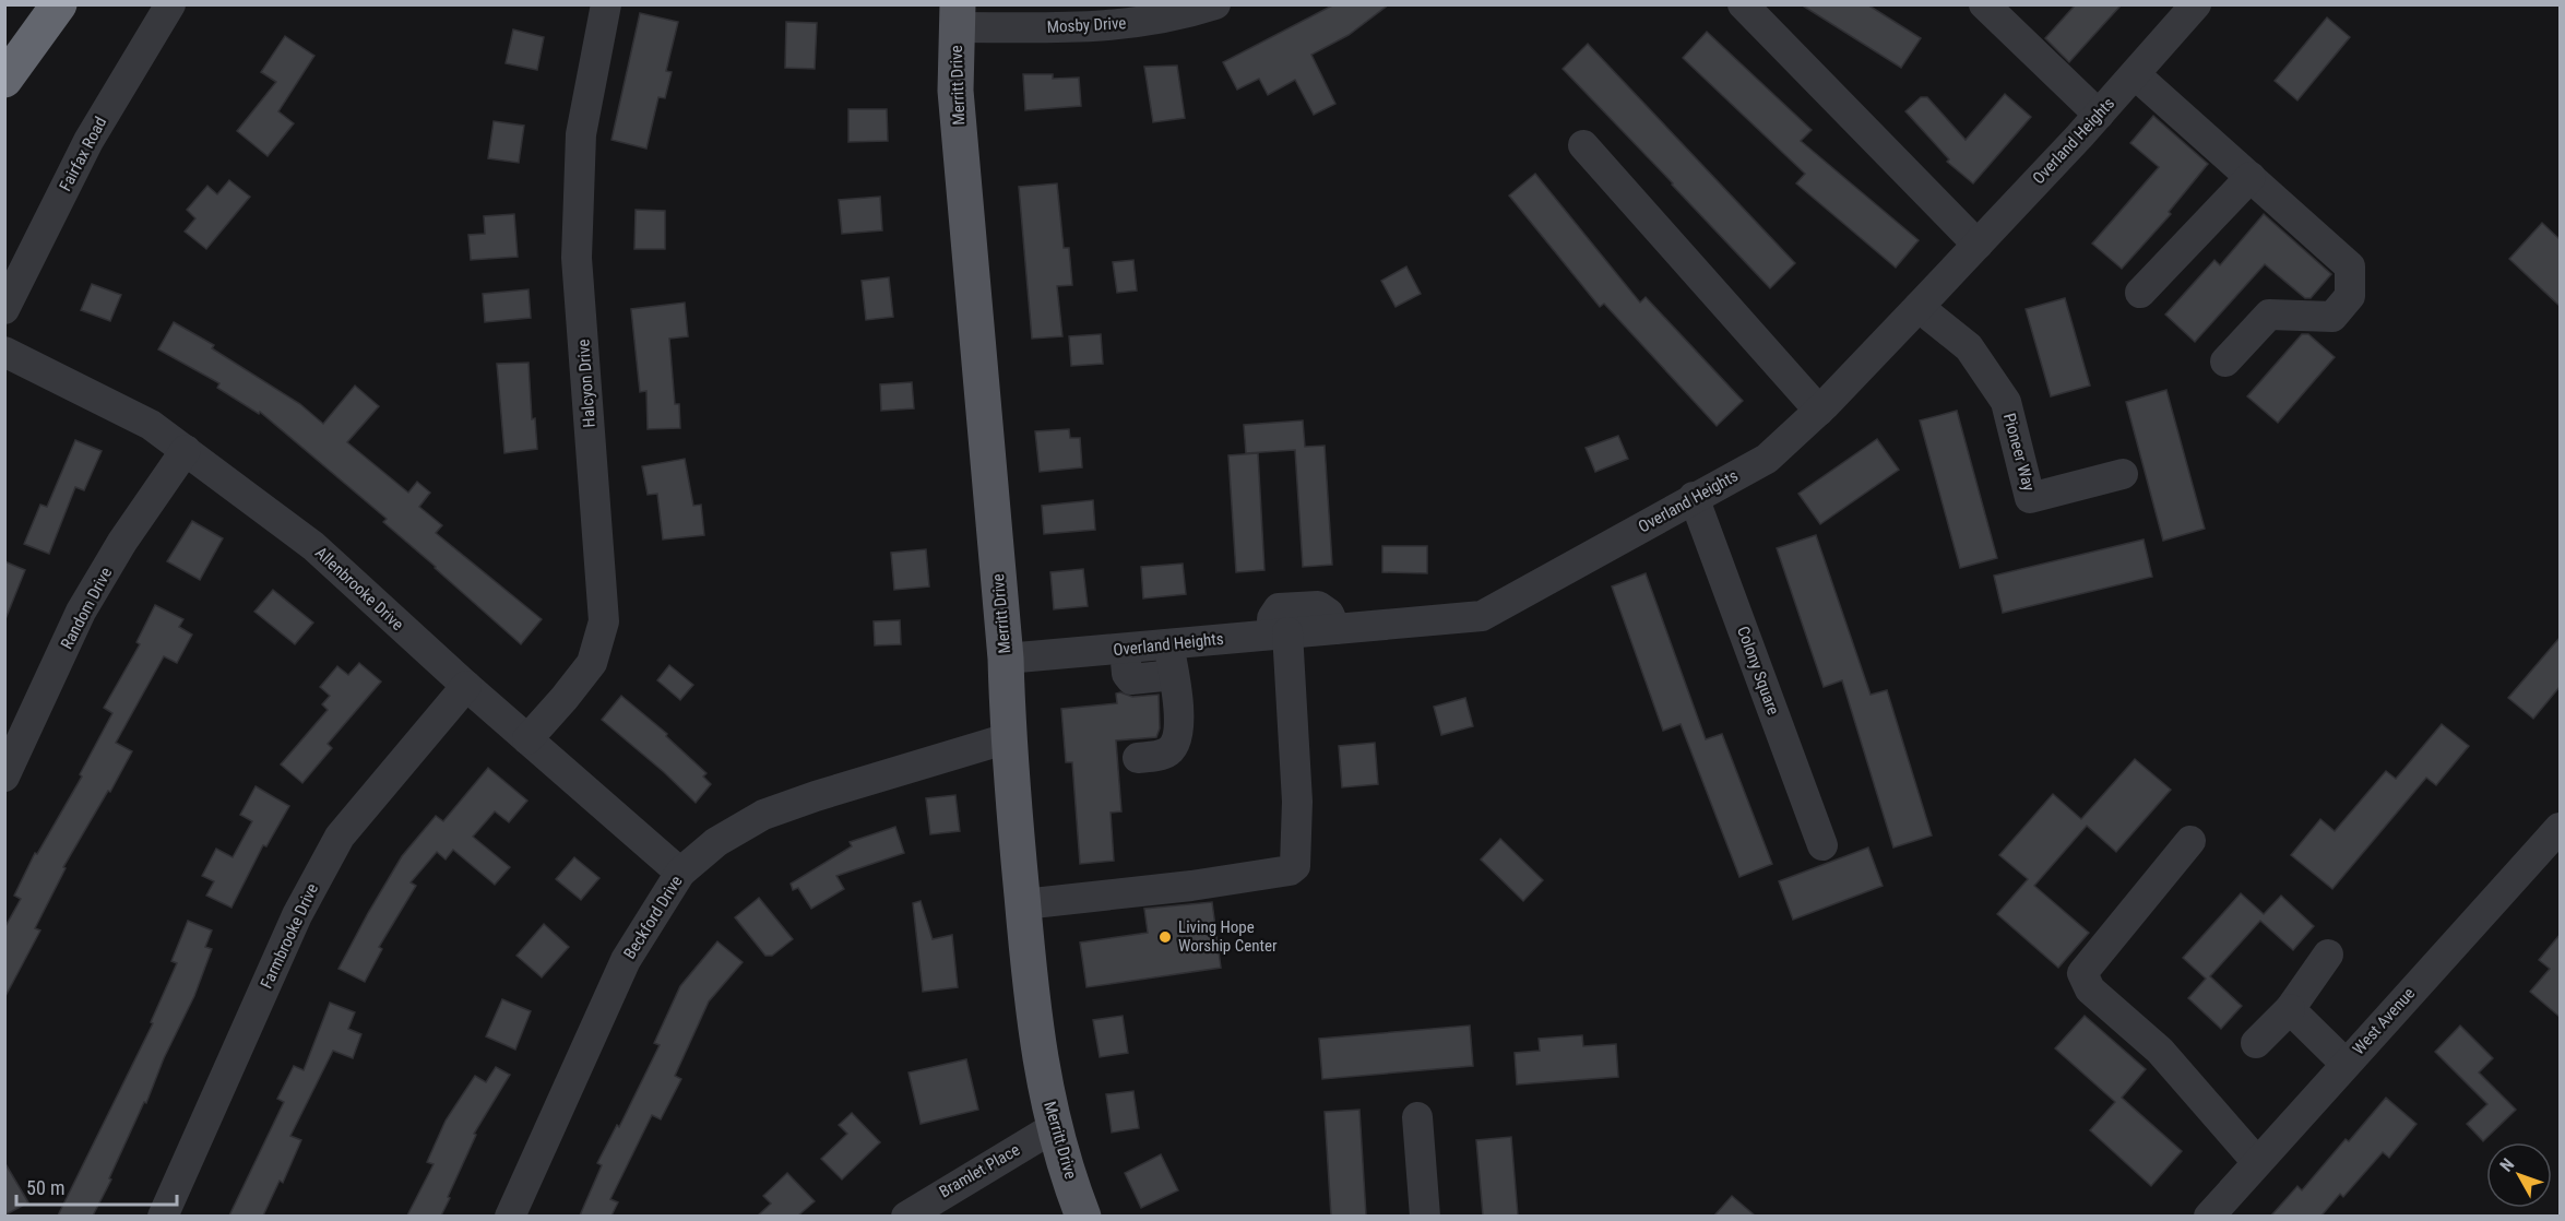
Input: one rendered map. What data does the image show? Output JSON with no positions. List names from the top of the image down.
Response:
{
  "streets": {
    "main road": ["Merritt Drive"],
    "street": [
      "Mosby Drive",
      "Overland Heights",
      "Fairfax Road",
      "Halcyon Drive",
      "Pioneer Way",
      "Allenbrooke Drive",
      "Random Drive",
      "Colony Square",
      "Beckford Drive",
      "Farmbrooke Drive",
      "West Avenue",
      "Bramlet Place"
    ]
  },
  "crossings": [
    ["Mosby Drive", "Merritt Drive"],
    ["Merritt Drive", "Overland Heights"],
    ["Merritt Drive", "Beckford Drive"],
    ["Merritt Drive", "Bramlet Place"],
    ["Overland Heights", "Pioneer Way"],
    ["Overland Heights", "Colony Square"],
    ["Halcyon Drive", "Allenbrooke Drive"],
    ["Allenbrooke Drive", "Random Drive"],
    ["Allenbrooke Drive", "Beckford Drive"],
    ["Allenbrooke Drive", "Farmbrooke Drive"]
  ],
  "places": ["Living Hope Worship Center"],
  "scale_bar": "50 m",
  "north": "top left"
}
